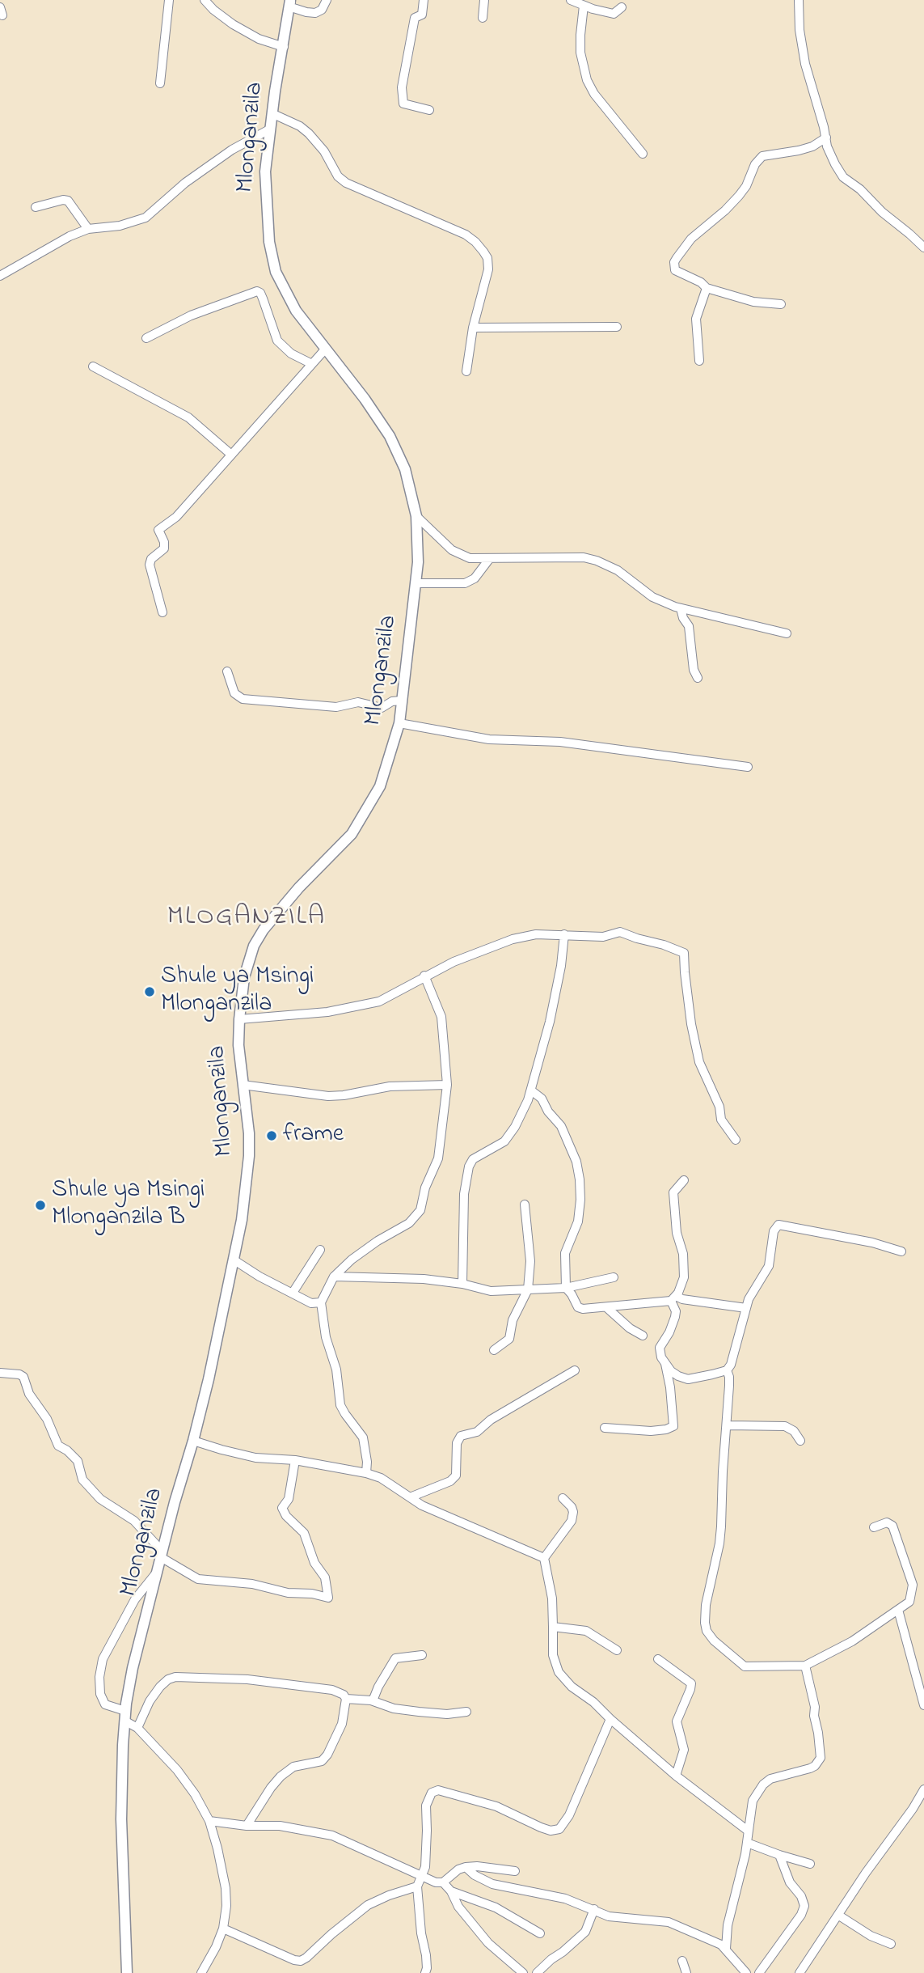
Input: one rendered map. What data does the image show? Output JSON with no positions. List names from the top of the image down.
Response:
{
  "streets": {
    "street": ["Mlonganzila"]
  },
  "districts": ["MLOGANZILA"],
  "places": ["Shule ya Msingi Mlonganzila", "frame", "Shule ya Msingi Mlonganzila B"]
}
